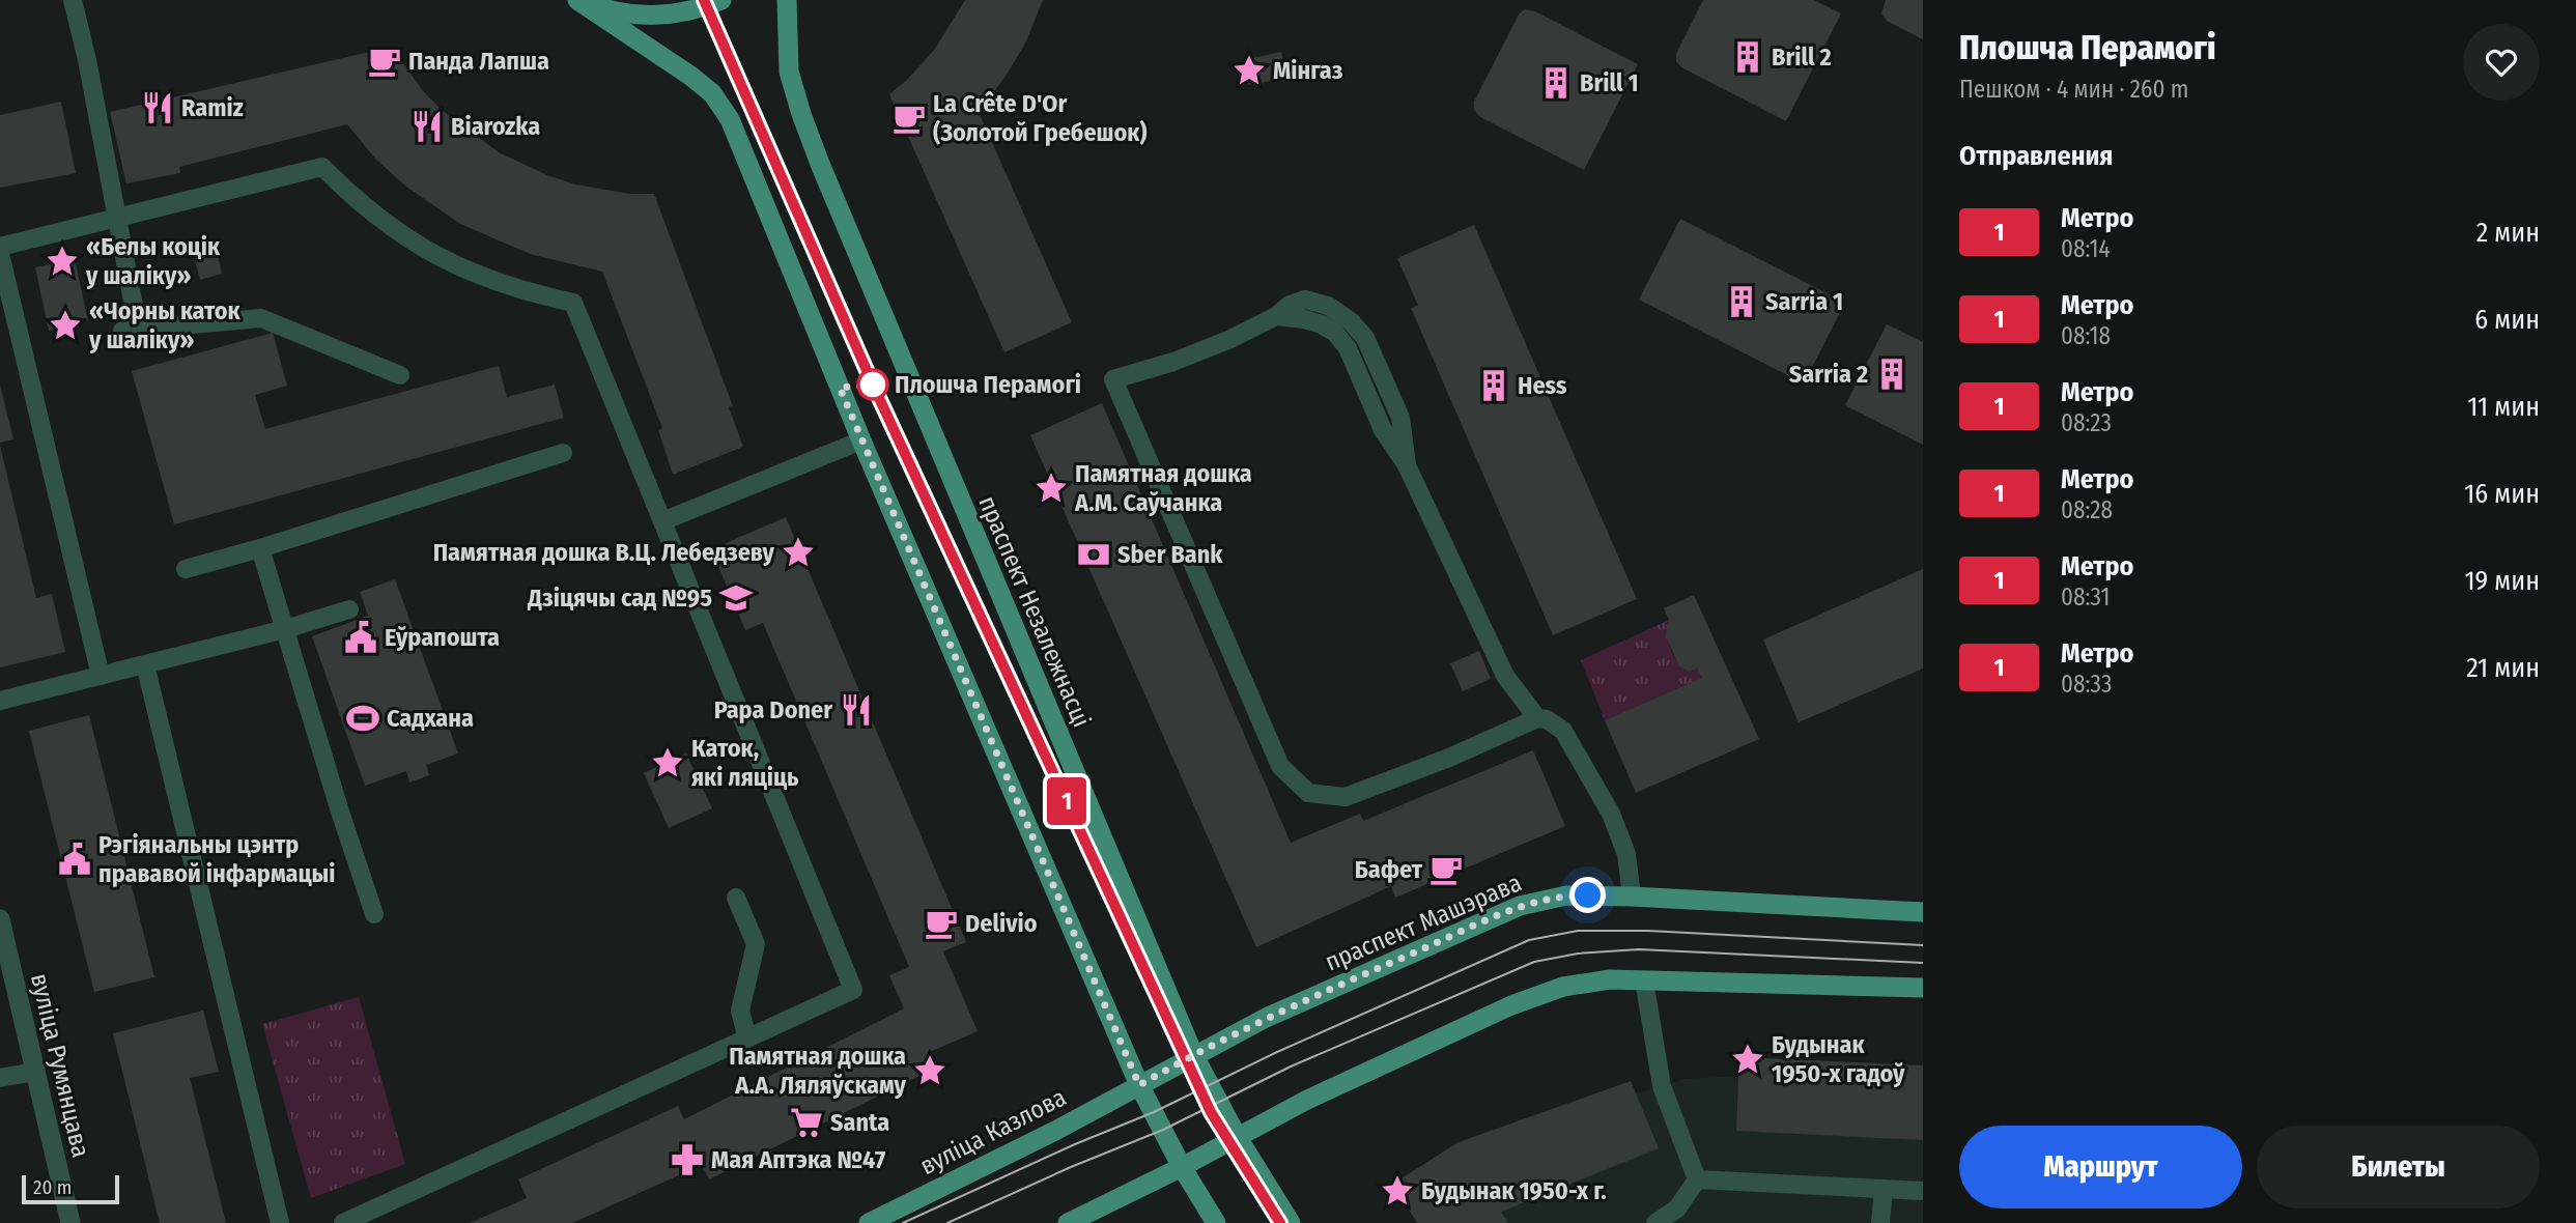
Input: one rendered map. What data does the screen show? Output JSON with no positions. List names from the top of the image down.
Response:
{
  "streets": {
    "main road": ["праспект Незалежнасці", "праспект Машэрава", "вуліца Казлова"],
    "street": ["вуліца Румянцава"]
  },
  "crossings": [
    ["праспект Незалежнасці", "праспект Машэрава"],
    ["праспект Машэрава", "вуліца Казлова"]
  ],
  "places": {
    "building": [
      "Brill 2",
      "Brill 1",
      "Sarria 1",
      "Sarria 2",
      "Hess"
    ],
    "cafe": [
      "Панда Лапша",
      "La Crête D'Or (Золотой Гребешок)",
      "Бафет",
      "Delivio"
    ],
    "place": [
      "Мінгаз",
      "«Белы коцік у шаліку»",
      "«Чорны каток у шаліку»",
      "Памятная дошка А.М. Саўчанка",
      "Памятная дошка В.Ц. Лебедзеву",
      "Каток, які ляціць",
      "Будынак 1950-х гадоў",
      "Памятная дошка А.А. Ляляўскаму",
      "Будынак 1950-х г."
    ],
    "restaurant": ["Ramiz", "Biarozka", "Papa Doner"],
    "other": ["Плошча Перамогі"],
    "bank": ["Sber Bank"],
    "school or university": ["Дзіцячы сад №95"],
    "public building": ["Еўрапошта", "Рэгіянальны цэнтр прававой інфармацыі"],
    "sports": ["Садхана"],
    "supermarket": ["Santa"],
    "pharmacy": ["Мая Аптэка №47"]
  },
  "lines": ["metro line 1"],
  "scale_bar": "20 m",
  "page": {
    "on_map": "1",
    "heading": [
      ["Плошча Перамогі", "Пешком · 4 мин · 260 m"],
      "Отправления"
    ],
    "list": [
      {
        "mark": "1",
        "name": "Метро",
        "note": "08:14",
        "value": "2 мин"
      },
      {
        "mark": "1",
        "name": "Метро",
        "note": "08:18",
        "value": "6 мин"
      },
      {
        "mark": "1",
        "name": "Метро",
        "note": "08:23",
        "value": "11 мин"
      },
      {
        "mark": "1",
        "name": "Метро",
        "note": "08:28",
        "value": "16 мин"
      },
      {
        "mark": "1",
        "name": "Метро",
        "note": "08:31",
        "value": "19 мин"
      },
      {
        "mark": "1",
        "name": "Метро",
        "note": "08:33",
        "value": "21 мин"
      }
    ],
    "buttons": ["Маршрут", "Билеты"],
    "scale": "20 m"
  }
}
